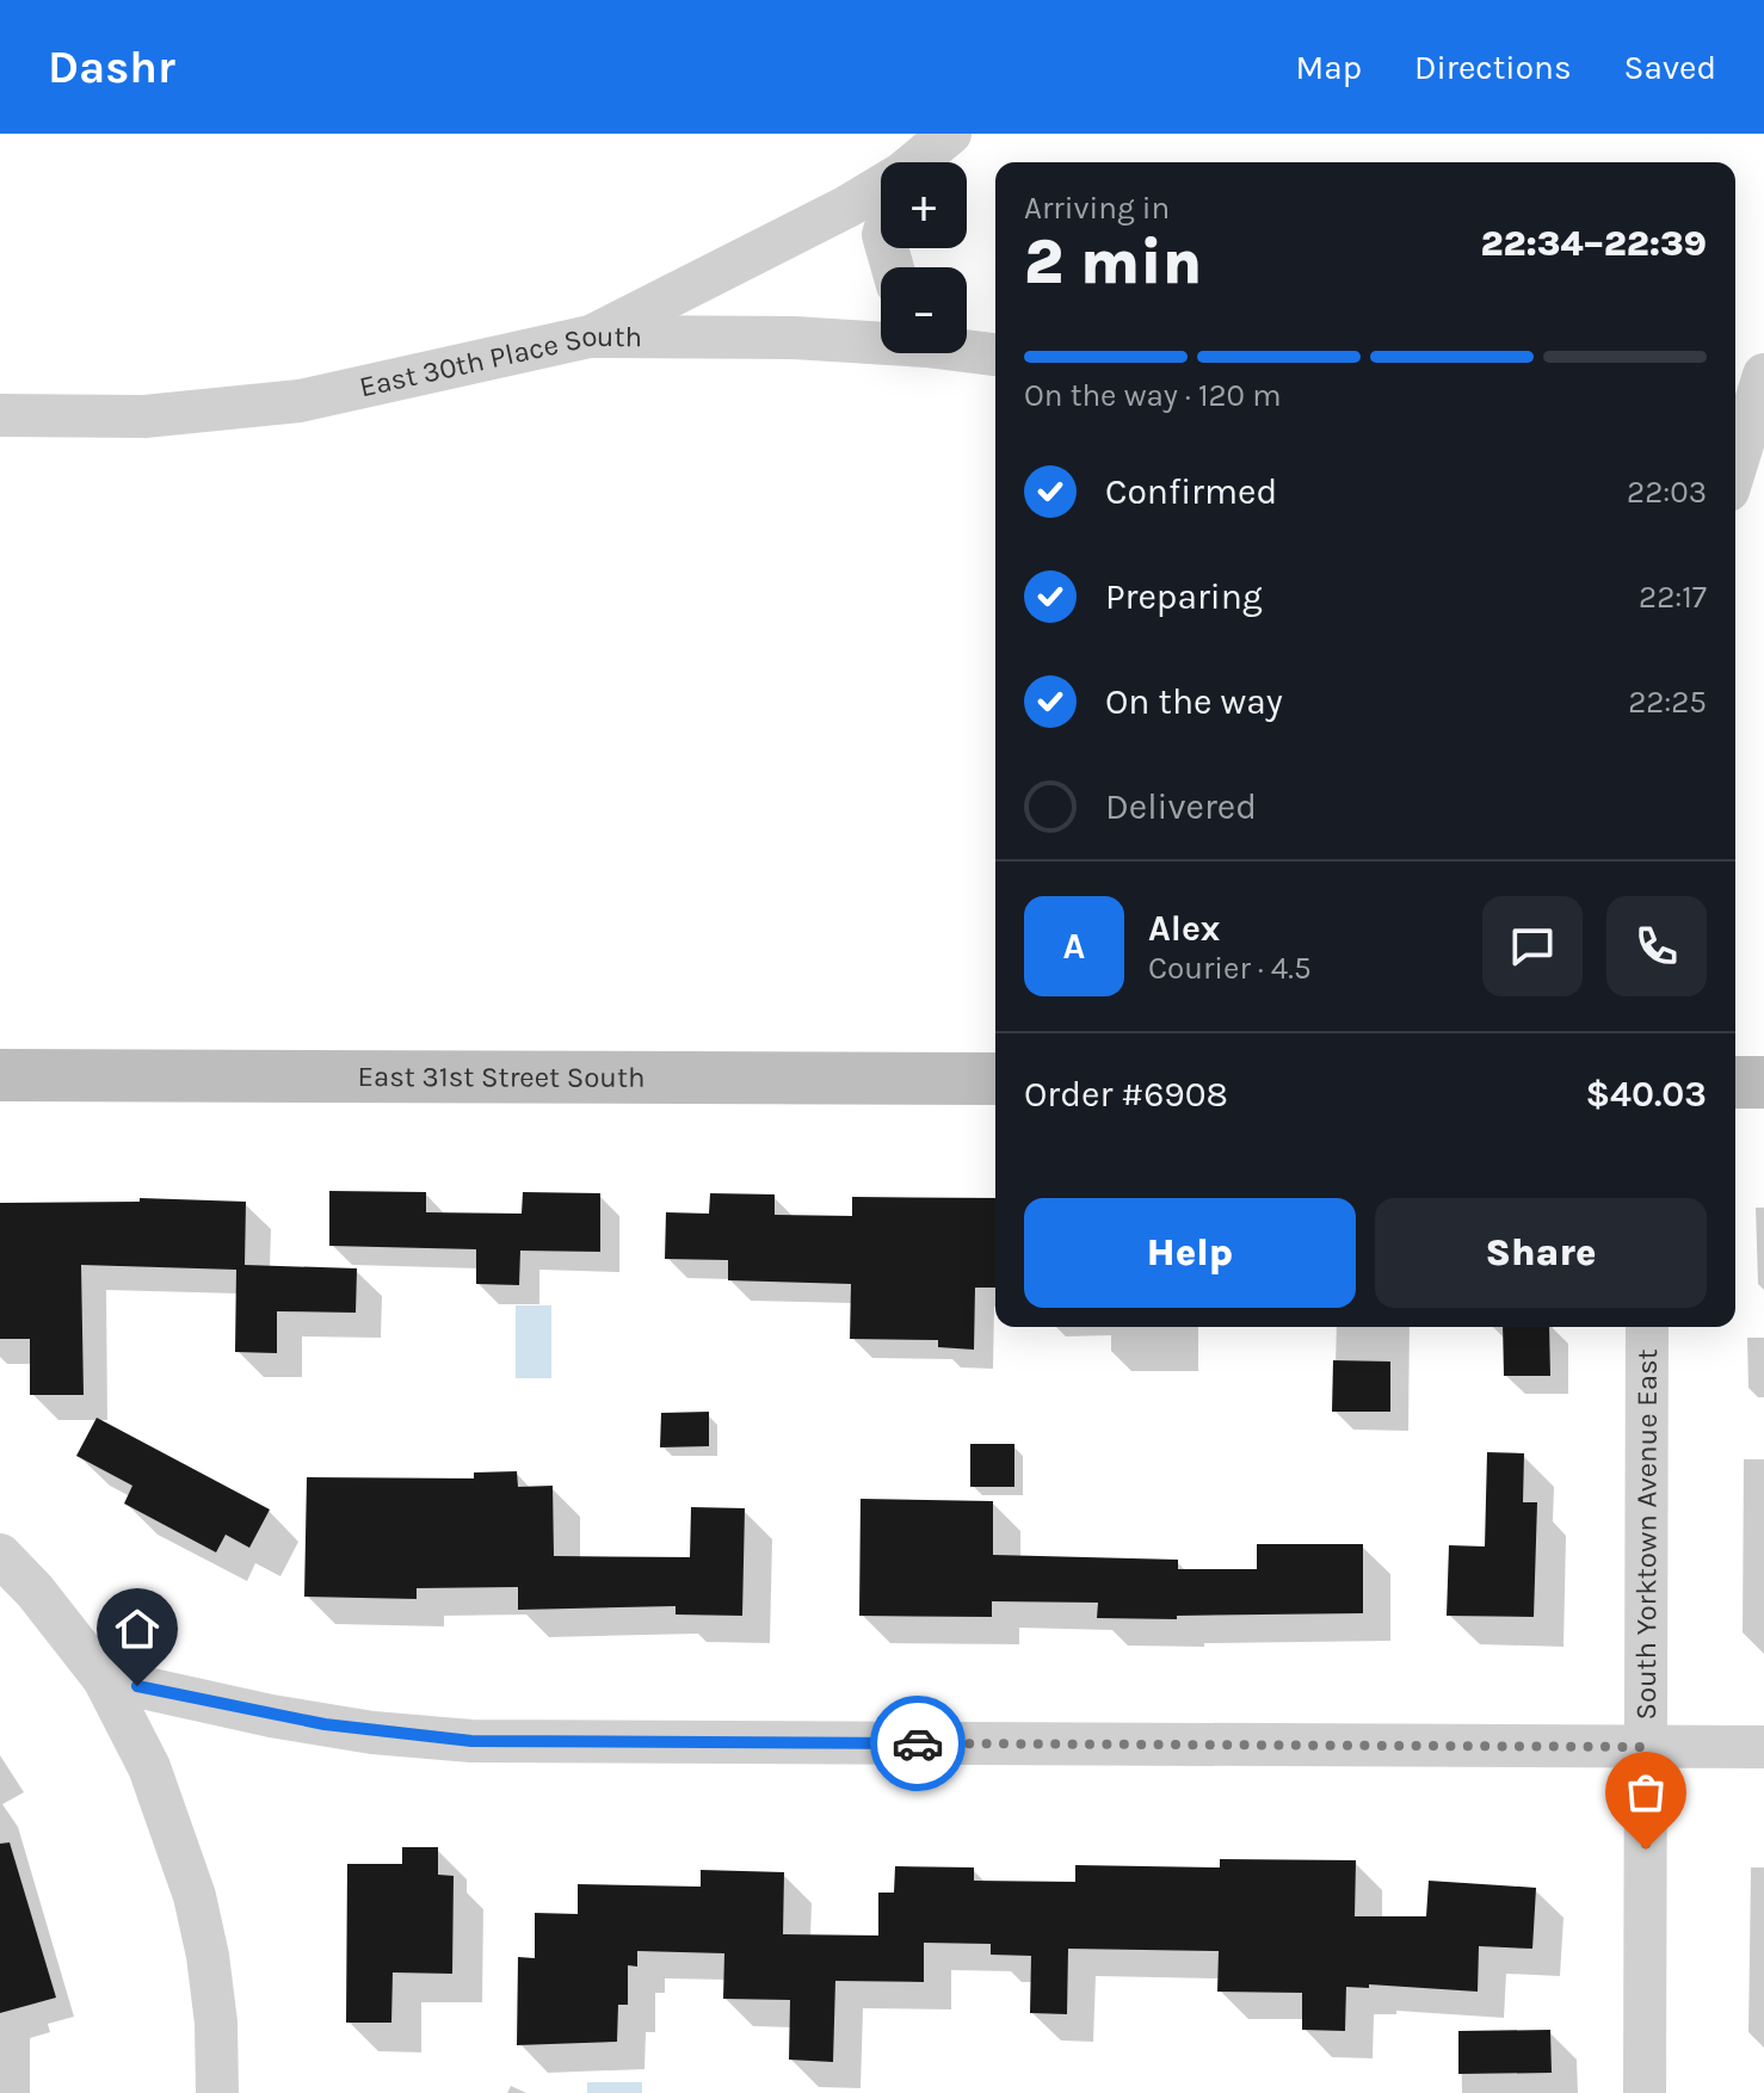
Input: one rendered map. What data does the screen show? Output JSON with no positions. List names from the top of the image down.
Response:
{
  "streets": {
    "main road": ["East 31st Street South"],
    "street": ["East 30th Place South", "South Yorktown Avenue East"]
  },
  "page": {
    "header": "Dashr",
    "nav": ["Map", "Directions", "Saved"],
    "map_buttons": ["+", "−"],
    "heading": ["2 min", "Arriving in", "22:34–22:39"],
    "panel": [
      "Alex",
      "Courier · 4.5",
      "Order #6908",
      "$40.03"
    ],
    "bar": "On the way · 120 m",
    "list": [
      ["Confirmed", "22:03"],
      ["Preparing", "22:17"],
      ["On the way", "22:25"],
      "Delivered"
    ],
    "round": "A",
    "buttons": ["Help", "Share"]
  }
}
